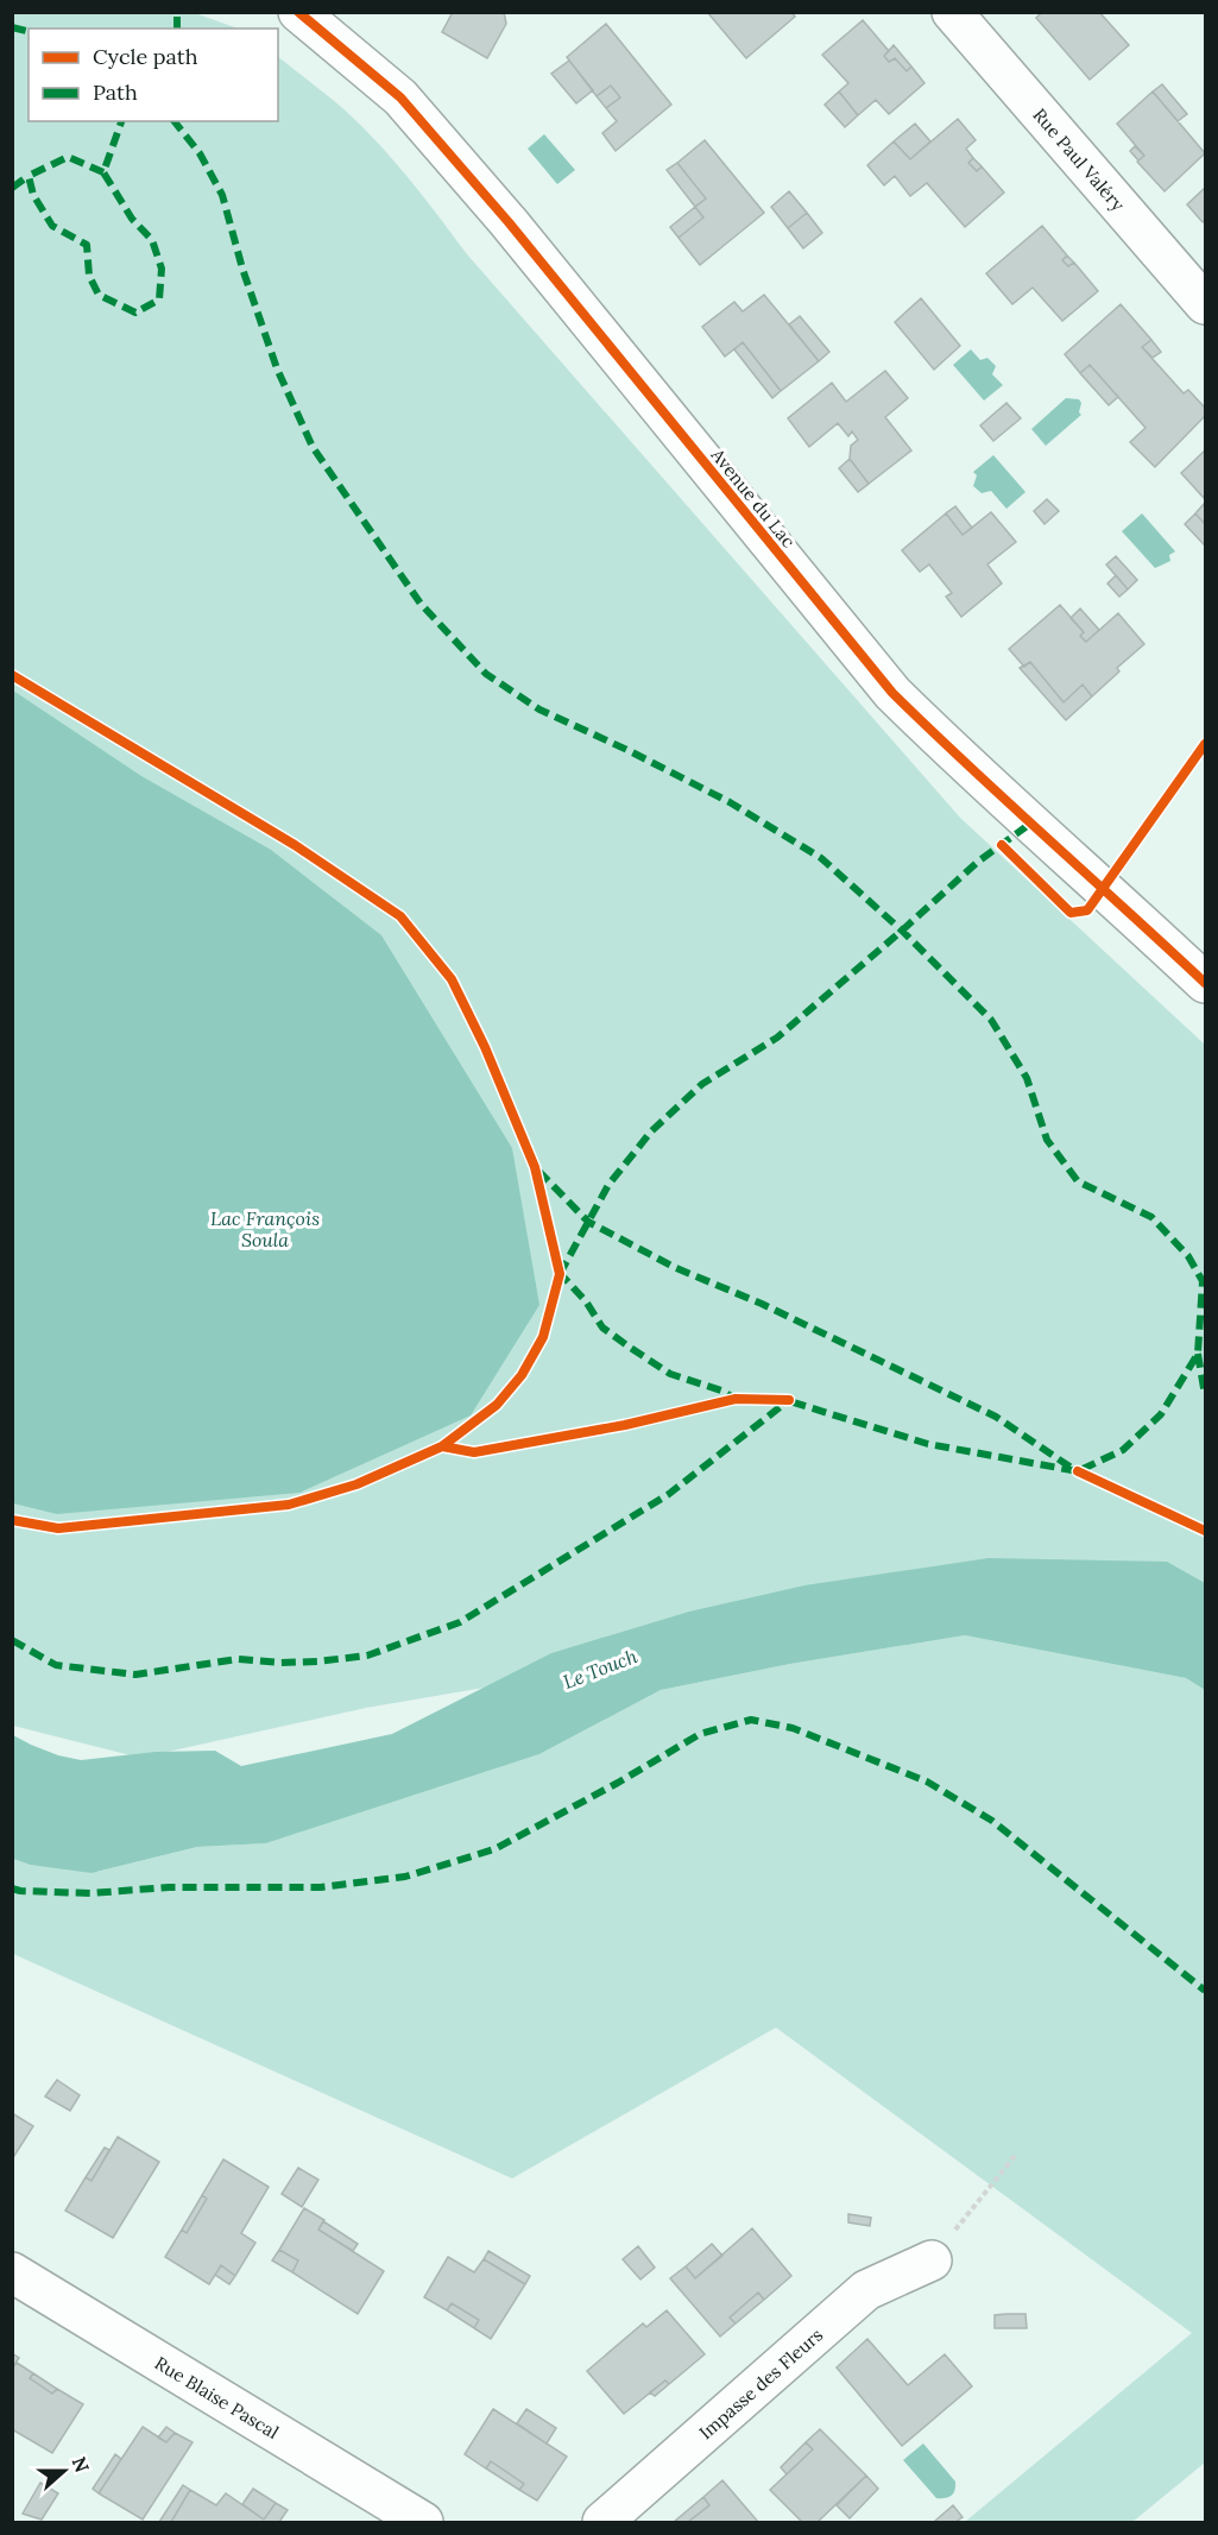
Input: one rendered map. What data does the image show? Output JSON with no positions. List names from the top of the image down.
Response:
{
  "streets": {
    "street": [
      "Rue Paul Valéry",
      "Avenue du Lac",
      "Impasse des Fleurs",
      "Rue Blaise Pascal"
    ]
  },
  "water": ["Lac François Soula", "Le Touch"],
  "legend": ["Cycle path", "Path"],
  "north": "right"
}
